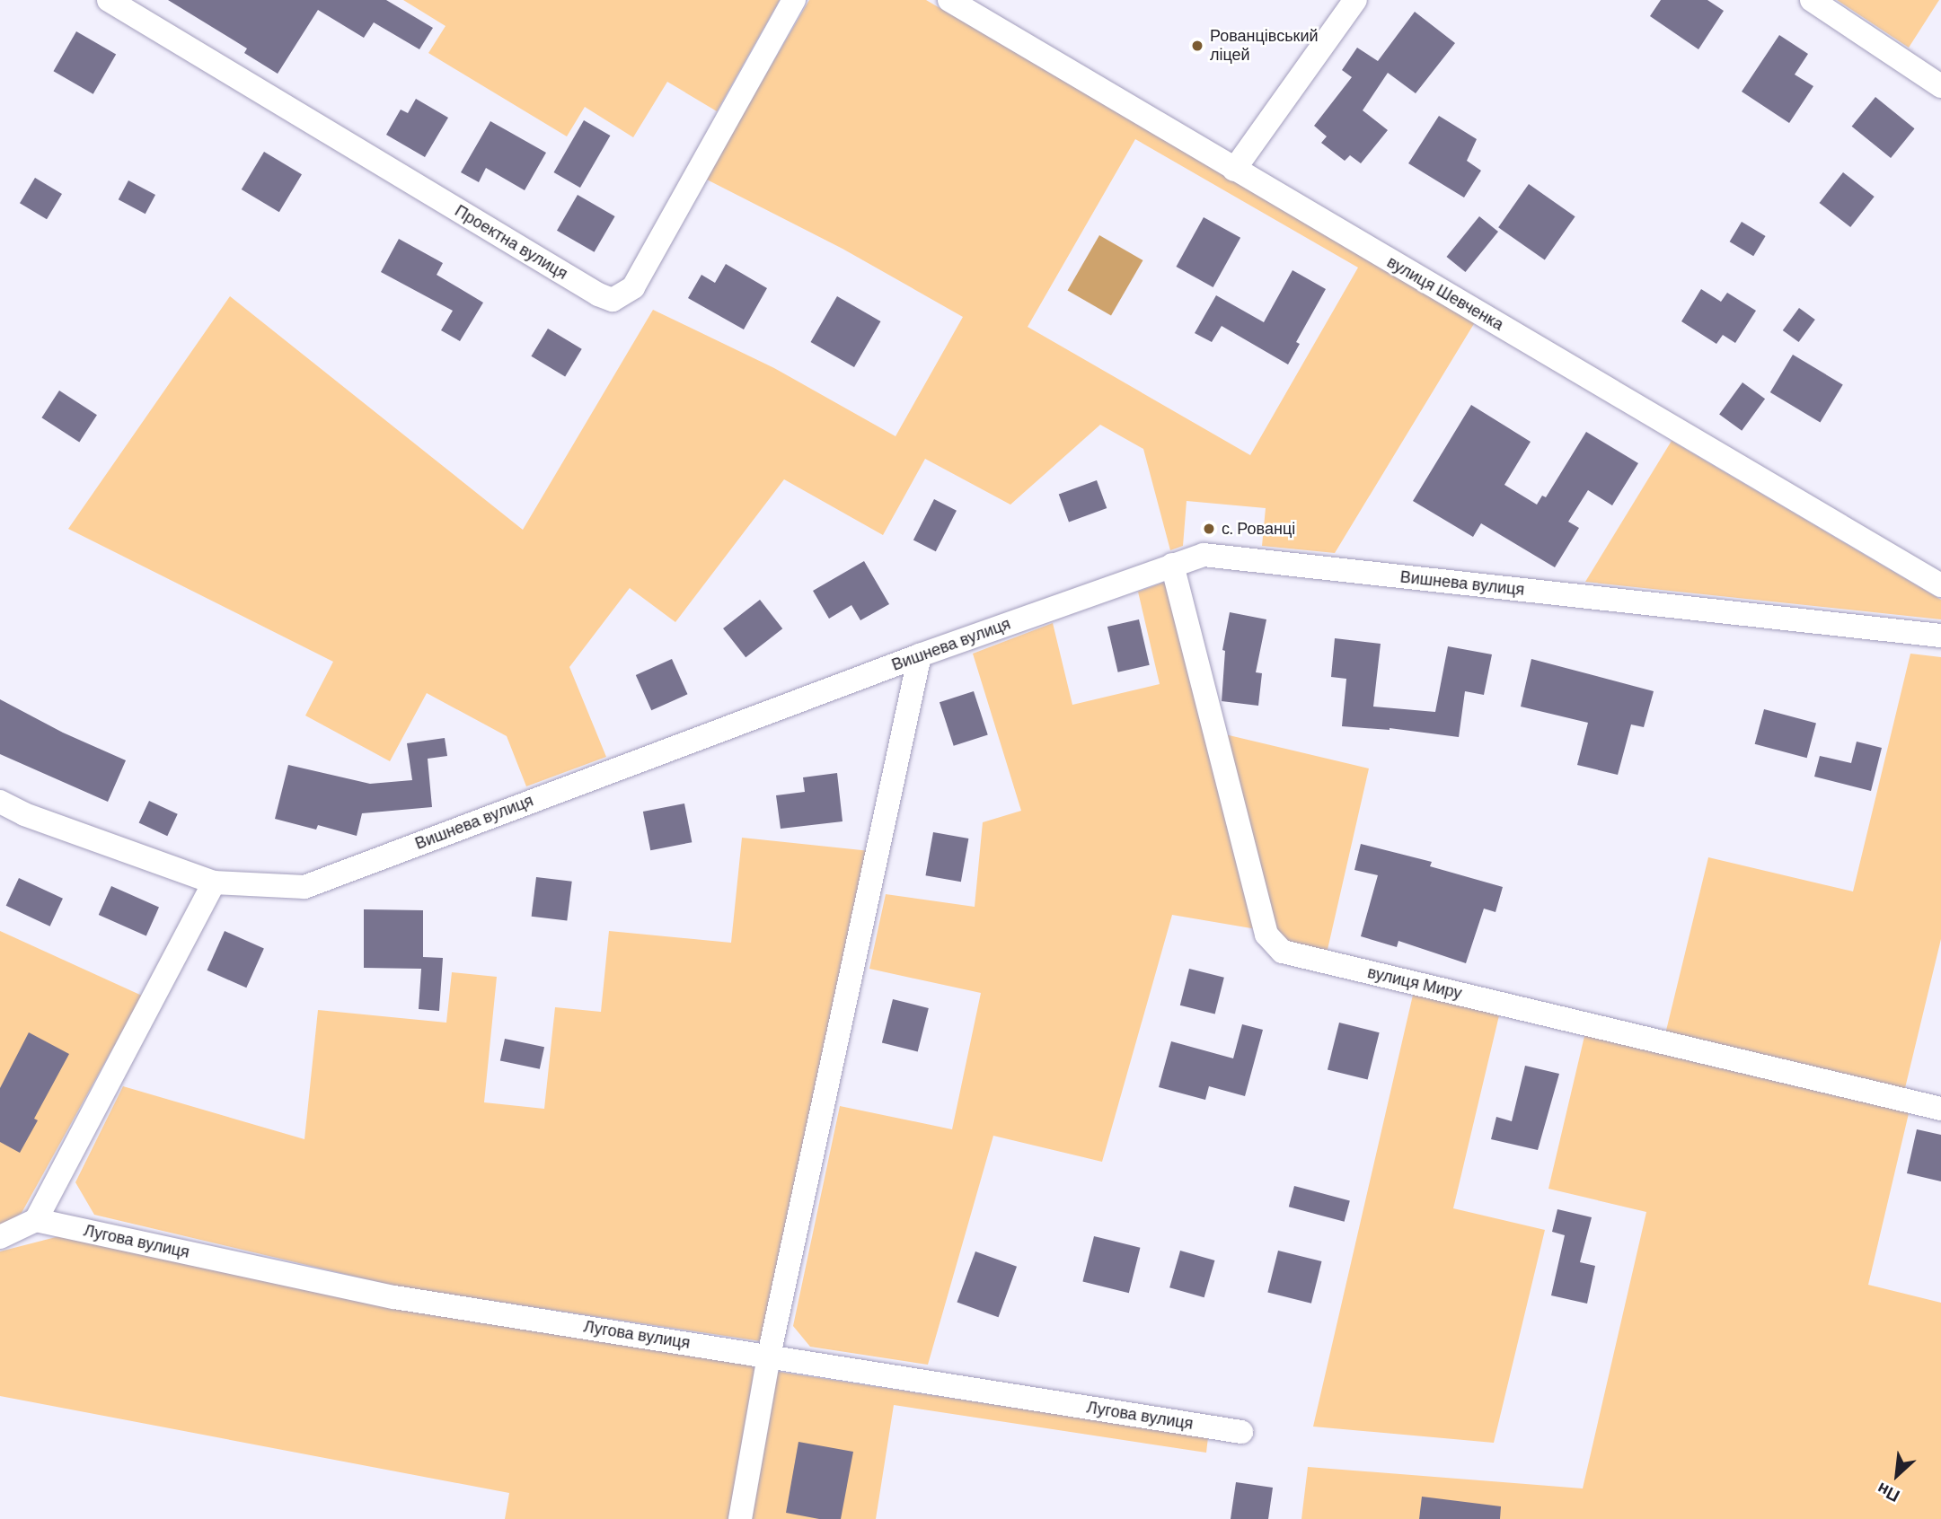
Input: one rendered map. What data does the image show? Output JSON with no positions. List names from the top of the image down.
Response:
{
  "streets": {
    "street": [
      "Проектна вулиця",
      "вулиця Шевченка",
      "Вишнева вулиця",
      "вулиця Миру",
      "Лугова вулиця"
    ]
  },
  "crossings": [
    ["Вишнева вулиця", "вулиця Миру"]
  ],
  "places": ["Рованцівський ліцей", "с. Рованці"],
  "north": "bottom left"
}
